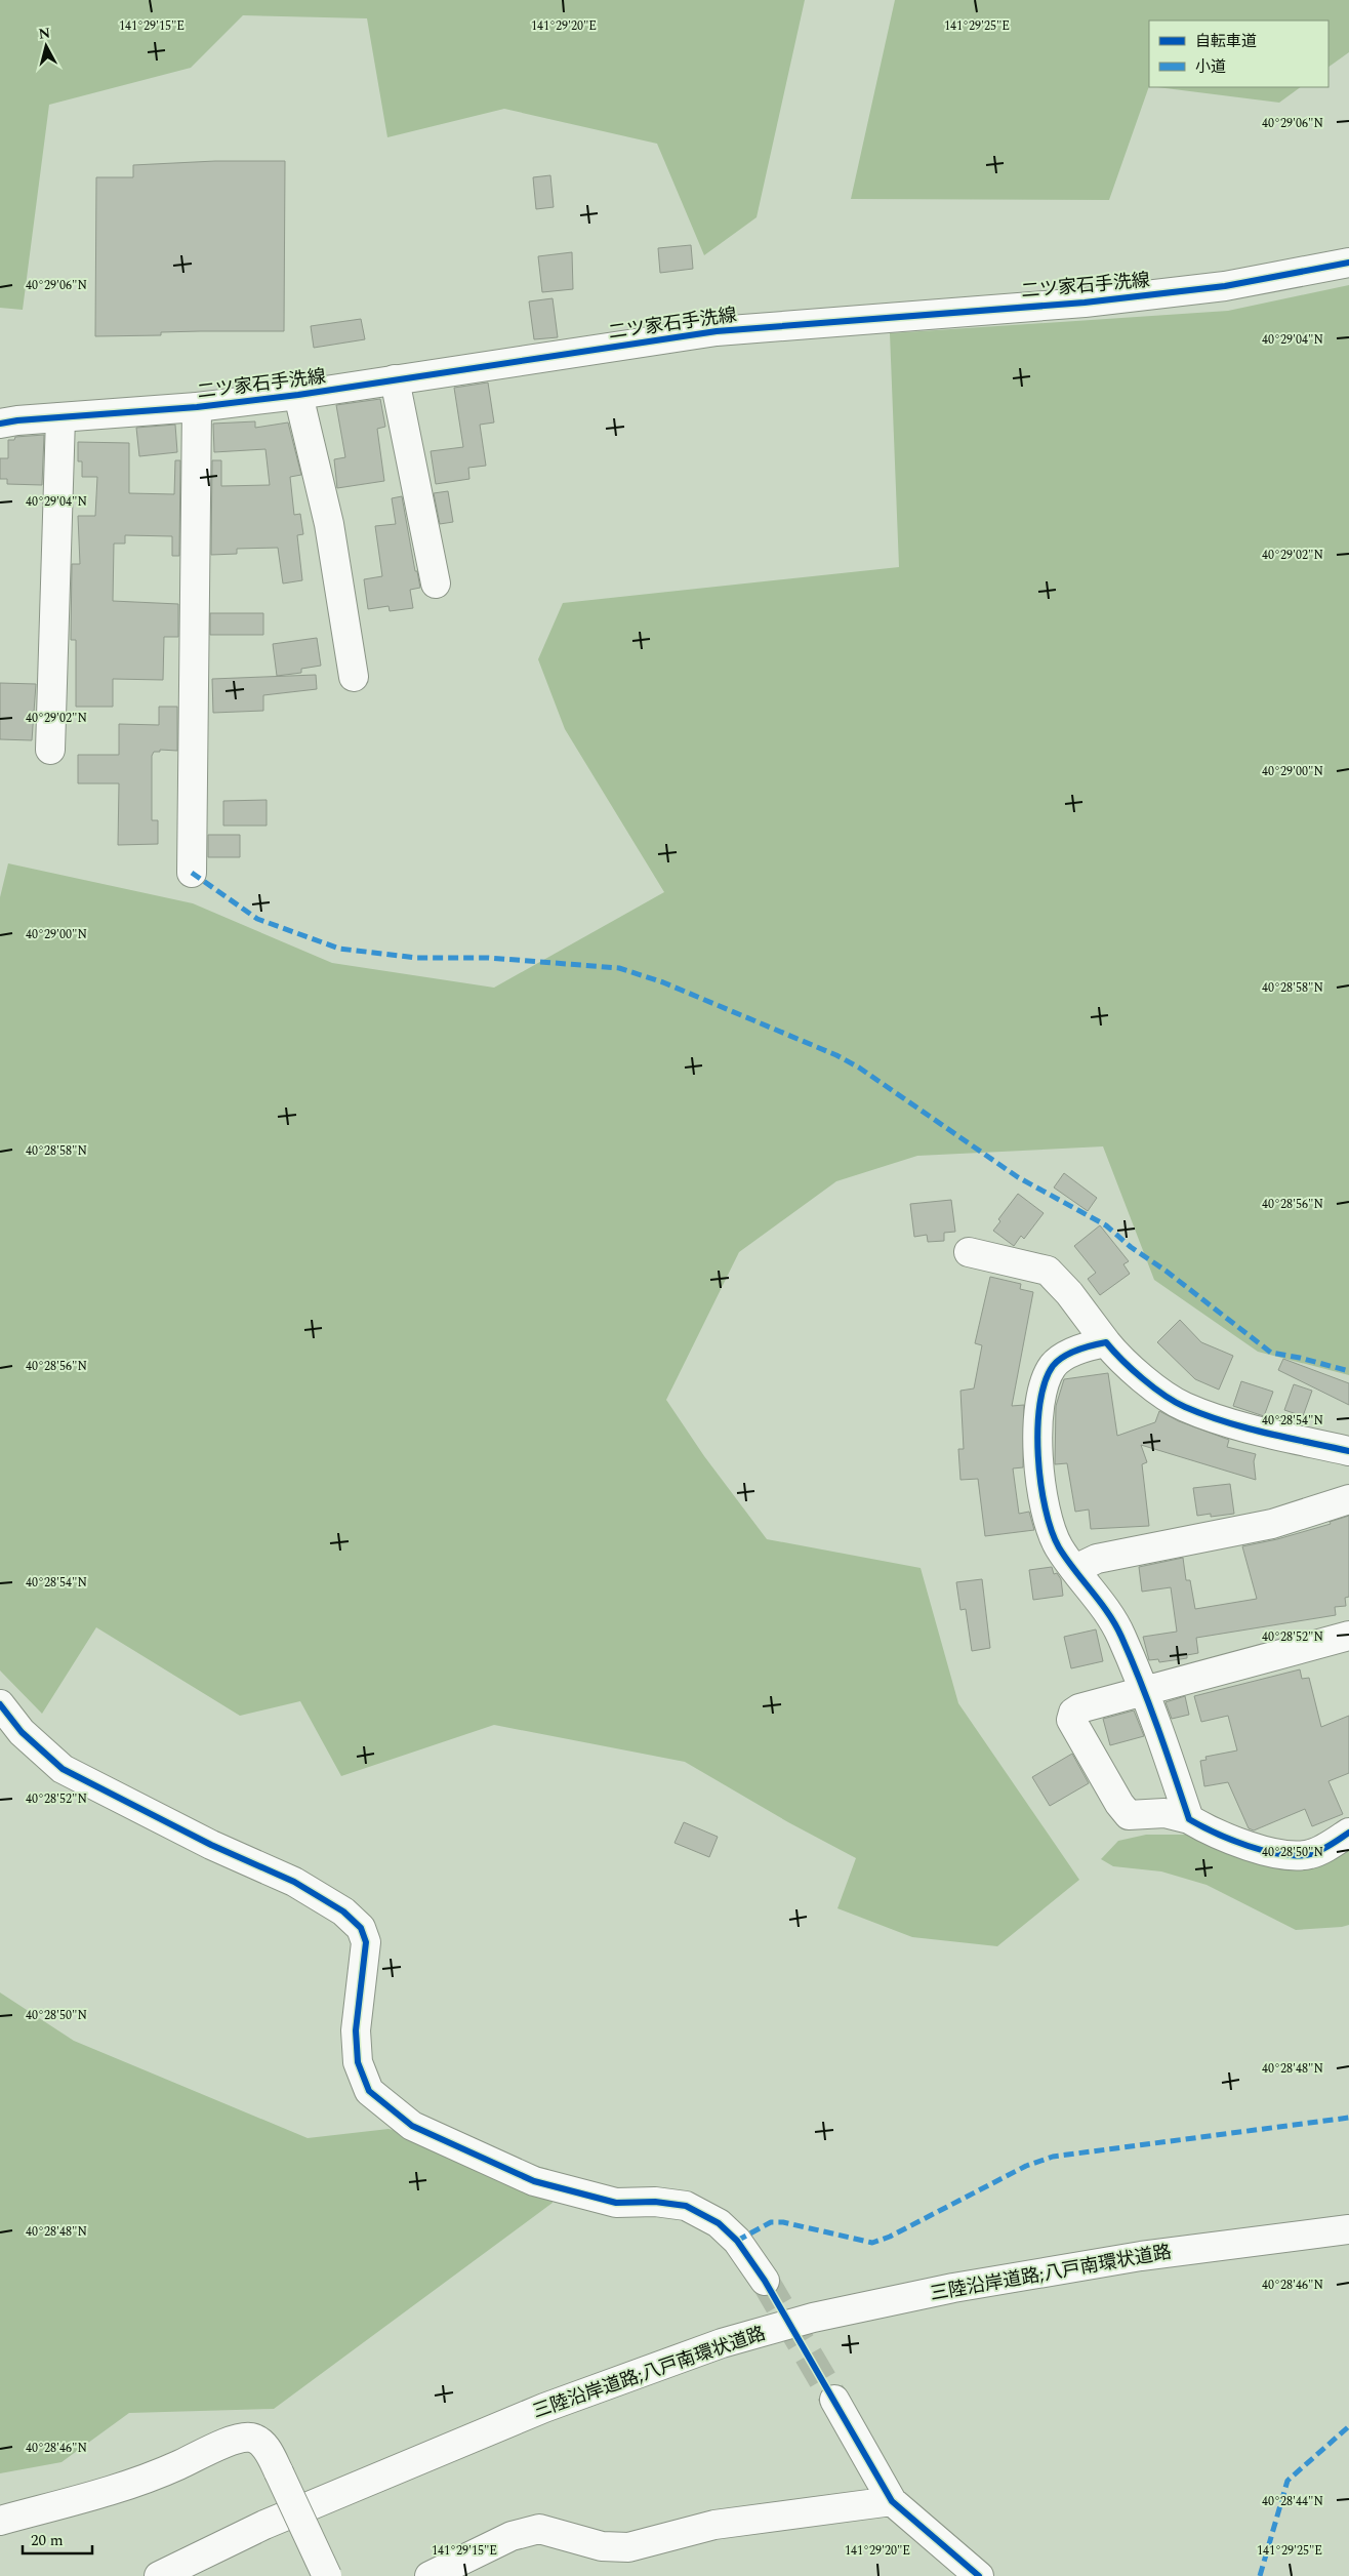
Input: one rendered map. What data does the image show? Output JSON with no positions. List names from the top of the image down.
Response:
{
  "streets": {
    "main road": ["二ツ家石手洗線", "三陸沿岸道路;八戸南環状道路"]
  },
  "legend": ["自転車道", "小道"],
  "scale_bar": "20 m",
  "north": "top",
  "coordinates": [
    "141°29'15\"E",
    "141°29'20\"E",
    "141°29'25\"E",
    "40°29'06\"N",
    "40°29'04\"N",
    "40°29'02\"N",
    "40°29'00\"N",
    "40°28'58\"N",
    "40°28'56\"N",
    "40°28'54\"N",
    "40°28'52\"N",
    "40°28'50\"N",
    "40°28'48\"N",
    "40°28'46\"N",
    "40°28'44\"N"
  ]
}
